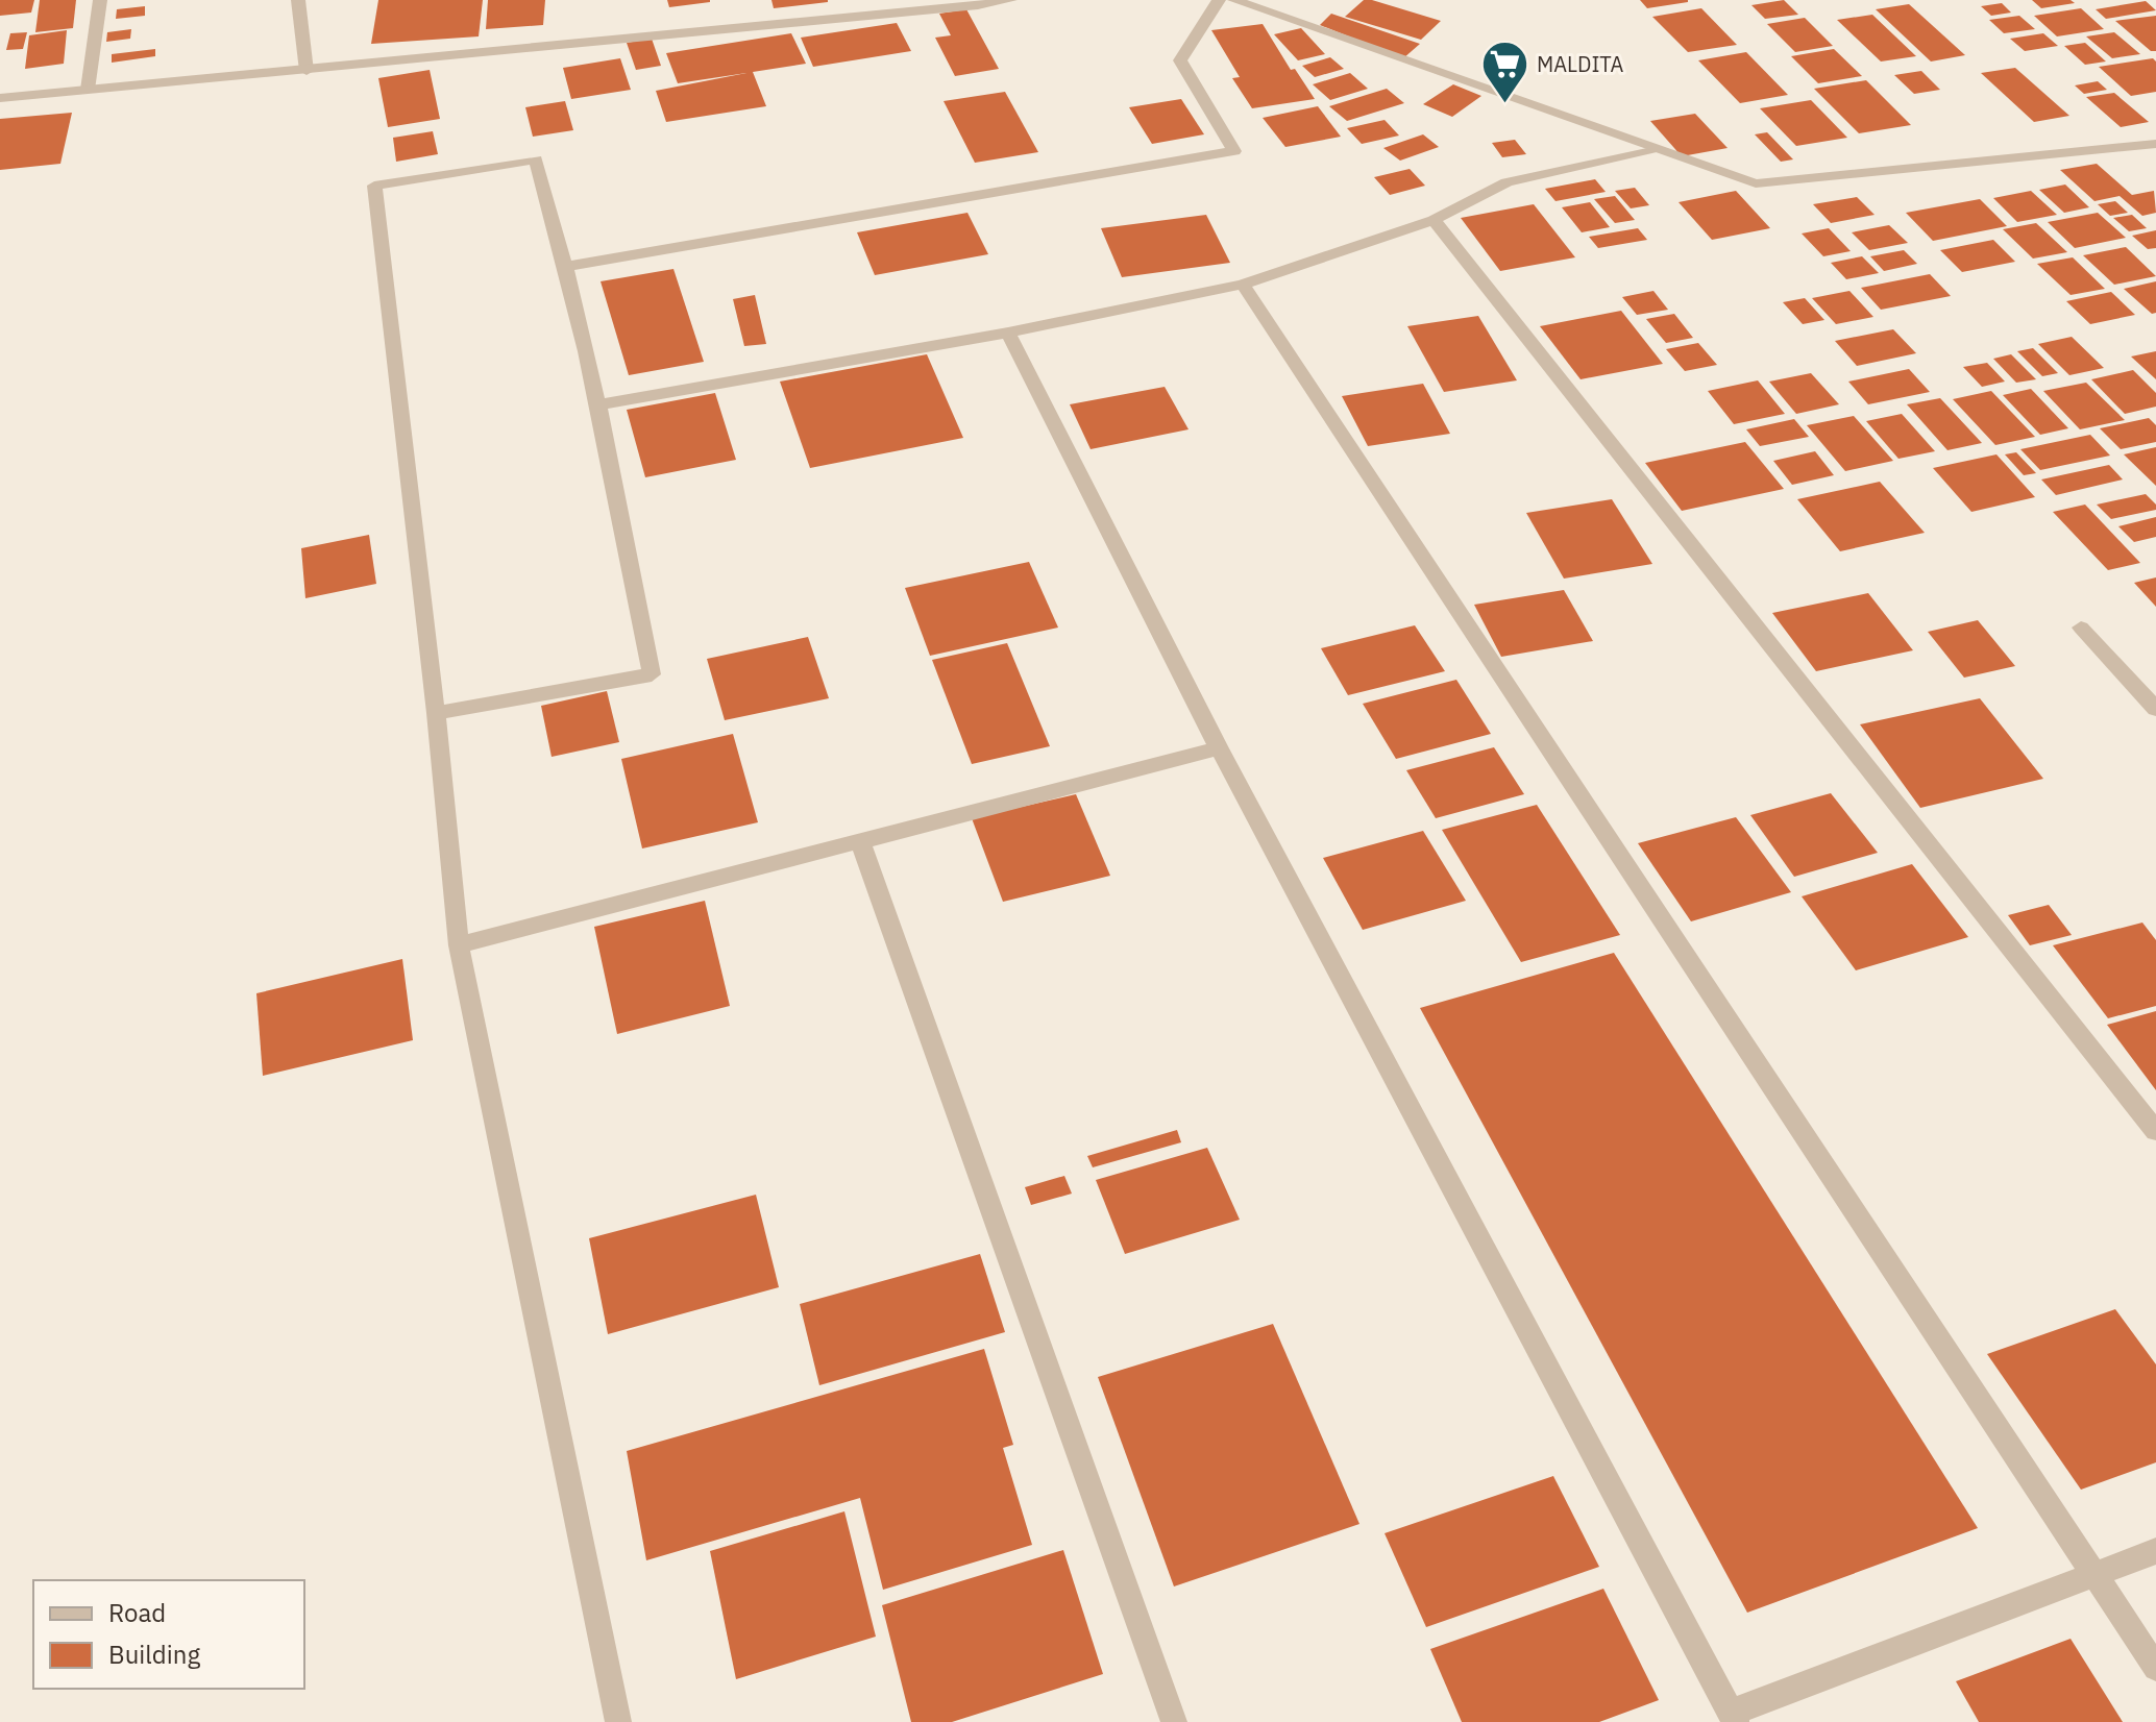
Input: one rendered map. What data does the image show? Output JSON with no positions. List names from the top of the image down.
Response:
{
  "places": {
    "supermarket": ["MALDITA"]
  },
  "legend": ["Road", "Building"]
}
